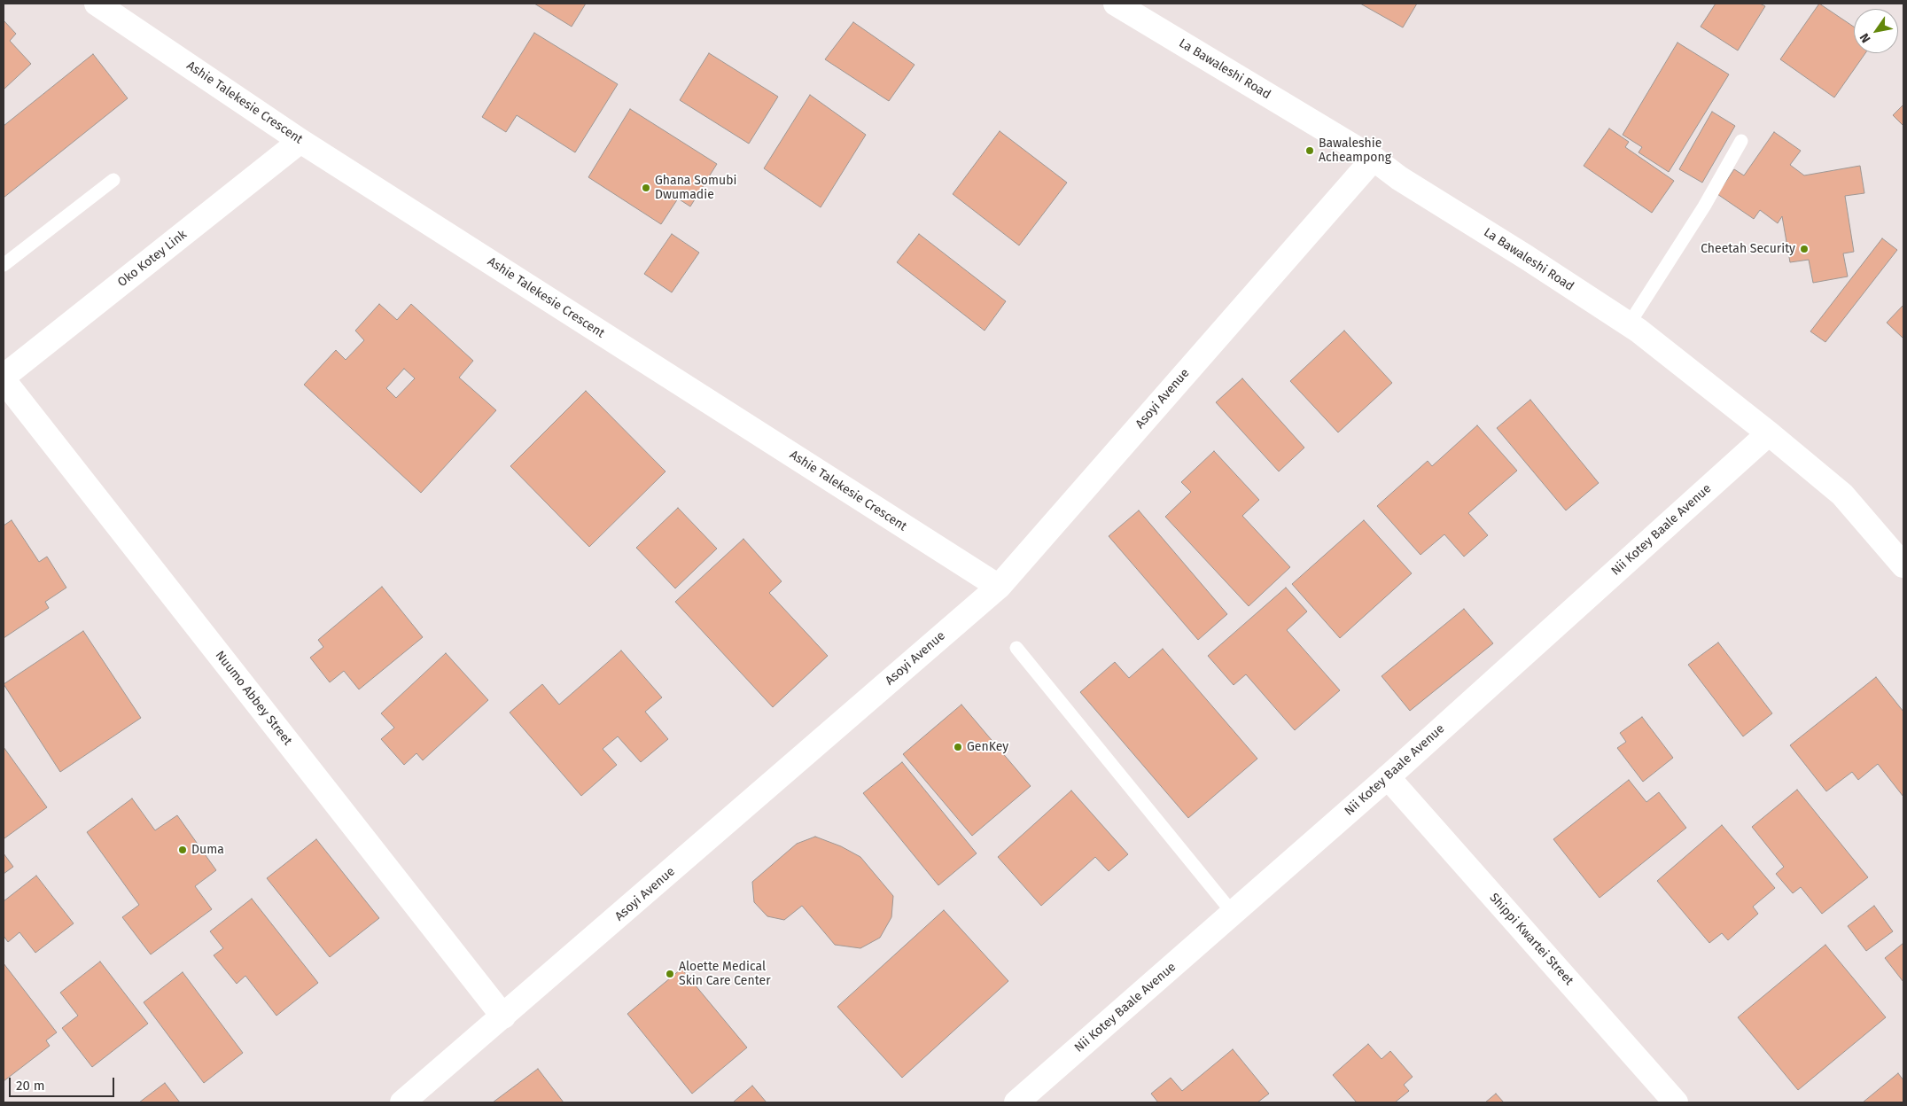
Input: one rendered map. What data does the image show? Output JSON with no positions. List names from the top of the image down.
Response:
{
  "streets": {
    "street": [
      "La Bawaleshi Road",
      "Ashie Talekesie Crescent",
      "Oko Kotey Link",
      "Asoyi Avenue",
      "Nii Kotey Baale Avenue",
      "Nuumo Abbey Street",
      "Shippi Kwartei Street"
    ]
  },
  "crossings": [
    ["La Bawaleshi Road", "Asoyi Avenue"],
    ["La Bawaleshi Road", "Nii Kotey Baale Avenue"],
    ["Ashie Talekesie Crescent", "Oko Kotey Link"],
    ["Ashie Talekesie Crescent", "Asoyi Avenue"],
    ["Oko Kotey Link", "Nuumo Abbey Street"],
    ["Asoyi Avenue", "Nuumo Abbey Street"],
    ["Nii Kotey Baale Avenue", "Shippi Kwartei Street"]
  ],
  "places": [
    "Bawaleshie Acheampong",
    "Ghana Somubi Dwumadie",
    "Cheetah Security",
    "GenKey",
    "Duma",
    "Aloette Medical Skin Care Center"
  ],
  "scale_bar": "20 m",
  "north": "bottom left"
}
